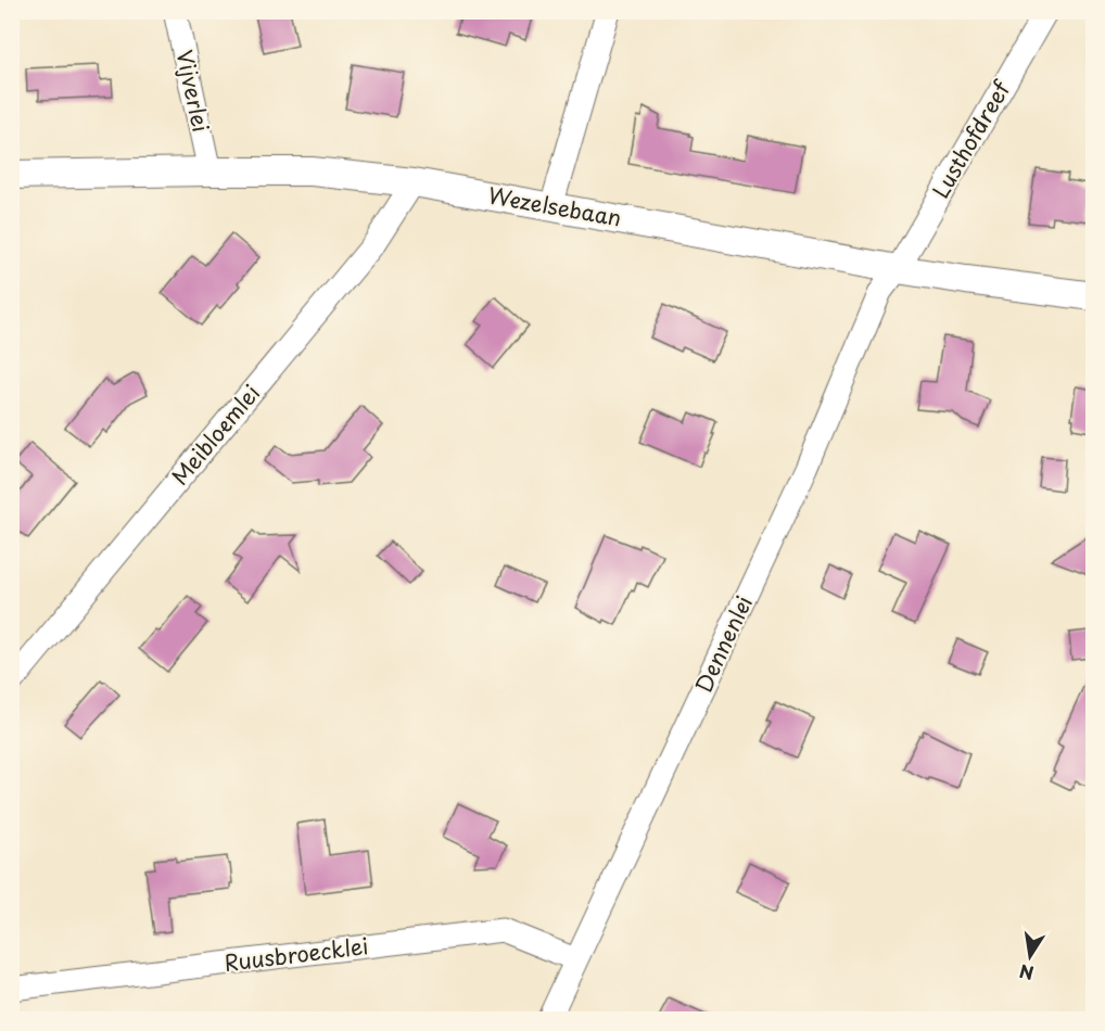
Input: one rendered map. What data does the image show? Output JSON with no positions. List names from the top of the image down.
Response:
{
  "streets": {
    "street": [
      "Vijverlei",
      "Lusthofdreef",
      "Wezelsebaan",
      "Meibloemlei",
      "Dennenlei",
      "Ruusbroecklei"
    ]
  },
  "crossings": [
    ["Vijverlei", "Wezelsebaan"],
    ["Lusthofdreef", "Wezelsebaan"],
    ["Lusthofdreef", "Dennenlei"],
    ["Wezelsebaan", "Meibloemlei"],
    ["Wezelsebaan", "Dennenlei"],
    ["Dennenlei", "Ruusbroecklei"]
  ],
  "north": "bottom"
}
